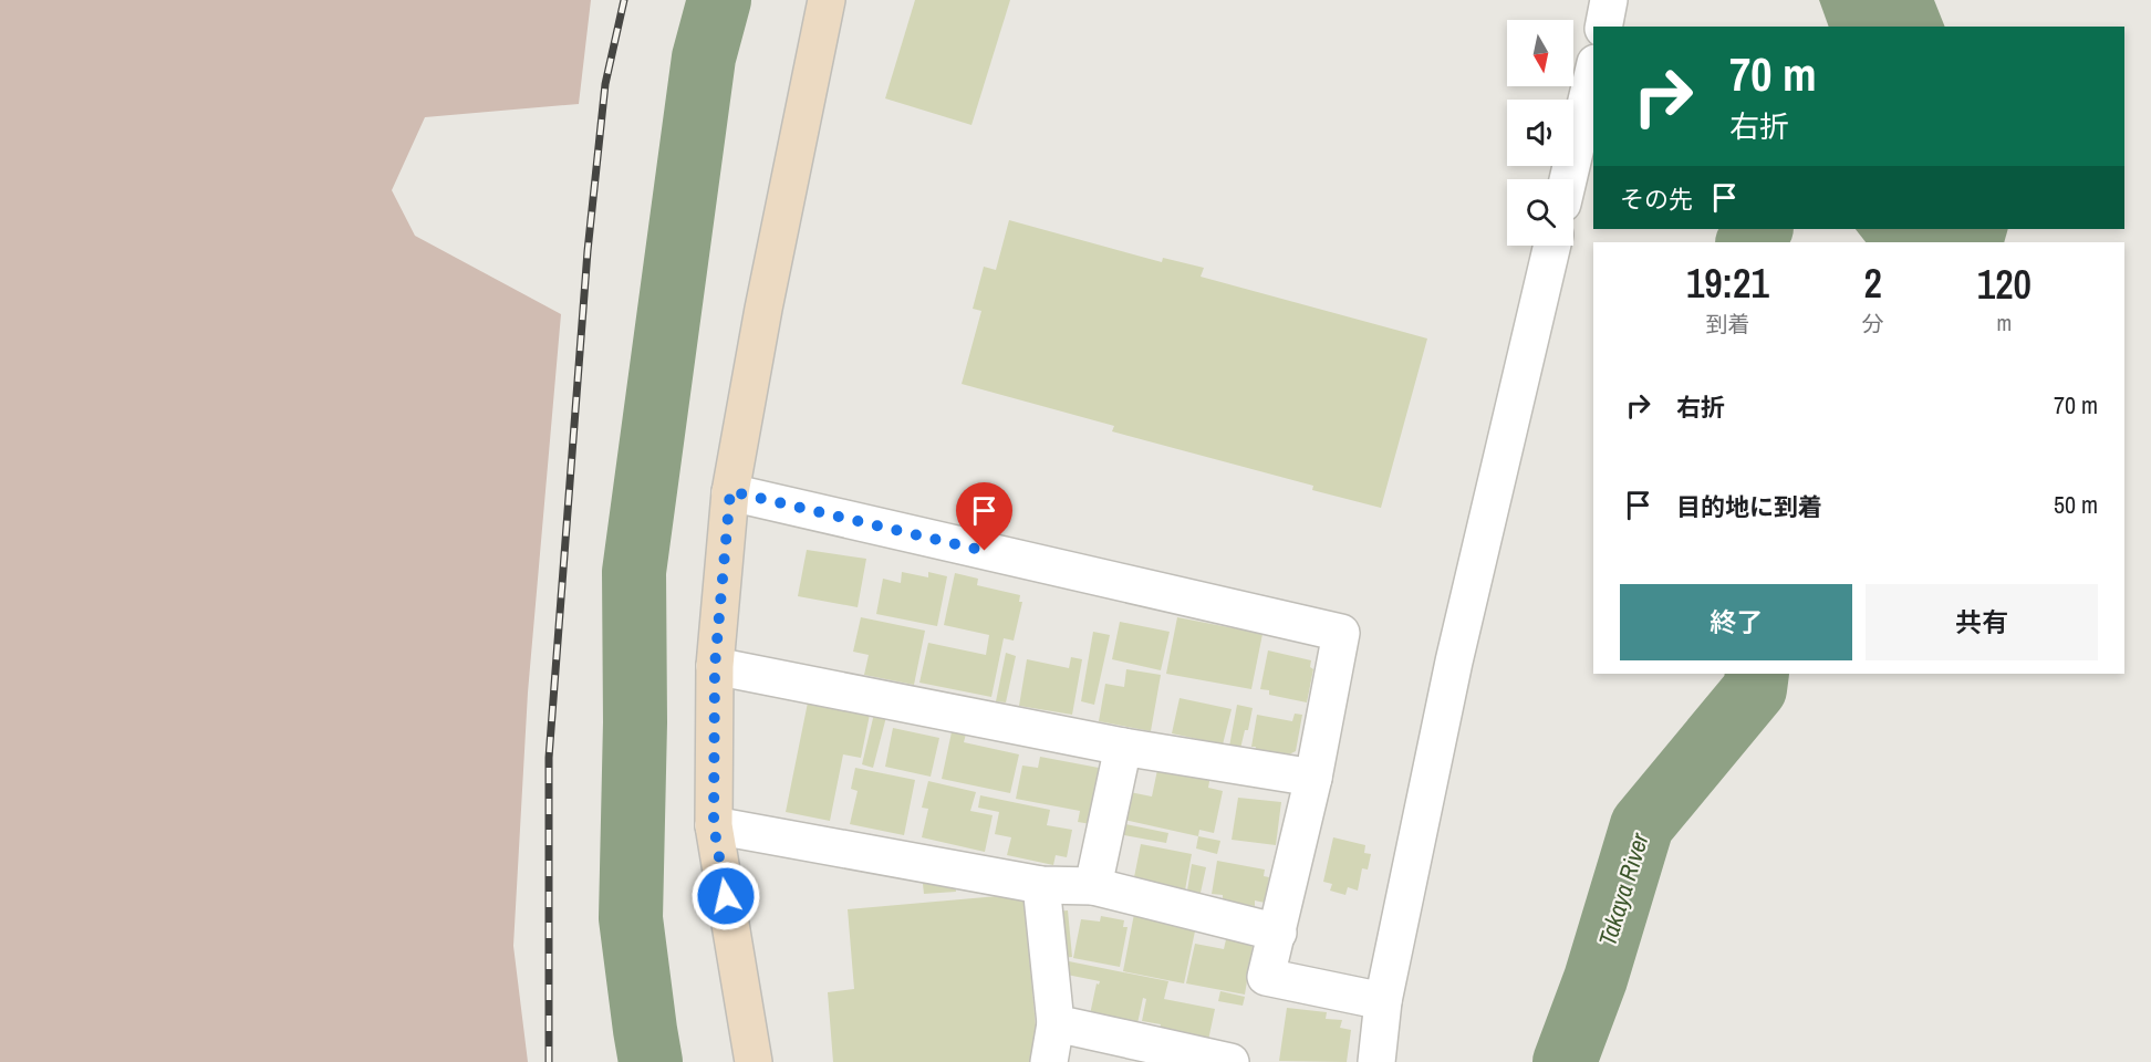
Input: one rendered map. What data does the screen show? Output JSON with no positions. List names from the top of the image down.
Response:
{
  "water": ["Takaya River"],
  "north": "bottom",
  "page": {
    "turn": ["70 m", "右折"],
    "then": "その先",
    "eta": [
      "19:21",
      "到着",
      "2",
      "分",
      "120",
      "m"
    ],
    "list": [
      {
        "name": "右折",
        "value": "70 m"
      },
      {
        "name": "目的地に到着",
        "value": "50 m"
      }
    ],
    "buttons": ["終了", "共有"]
  }
}
